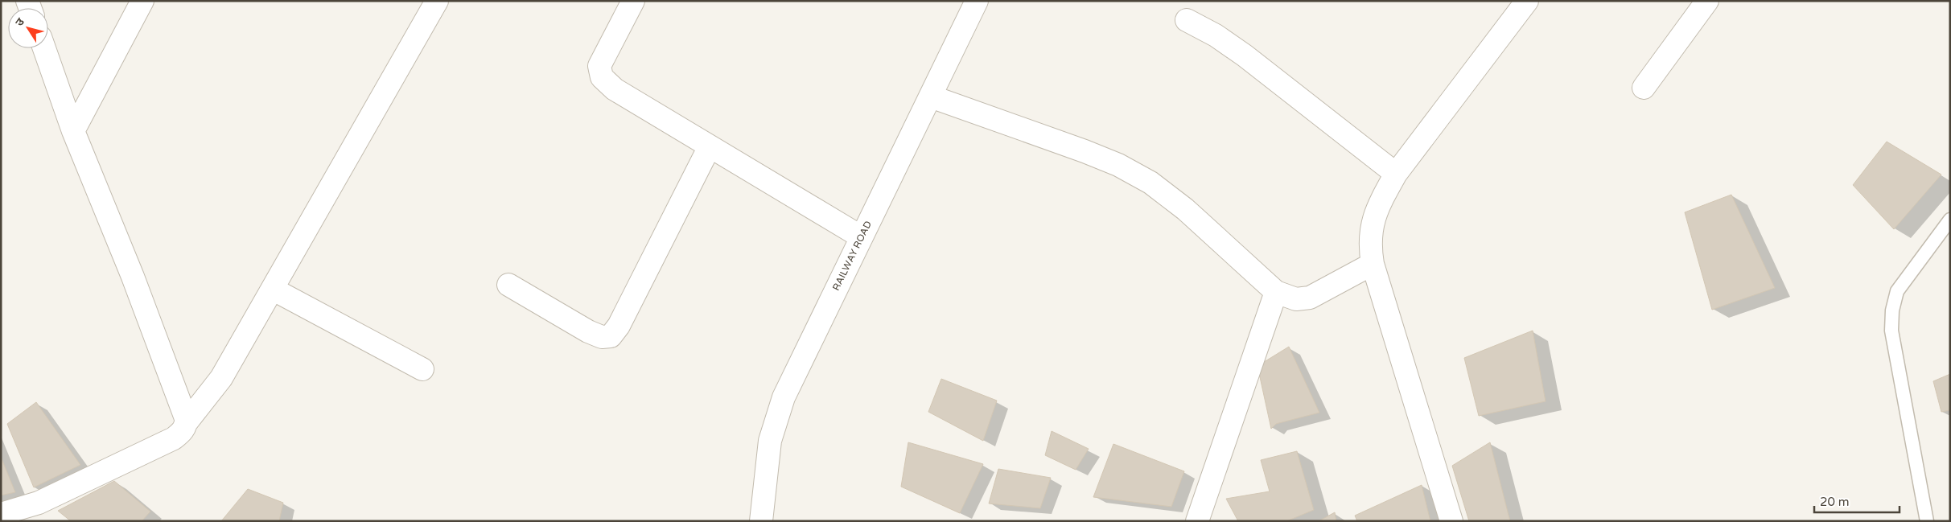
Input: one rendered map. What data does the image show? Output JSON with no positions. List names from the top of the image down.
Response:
{
  "streets": {
    "street": ["RAILWAY ROAD"]
  },
  "scale_bar": "20 m",
  "north": "top left"
}
